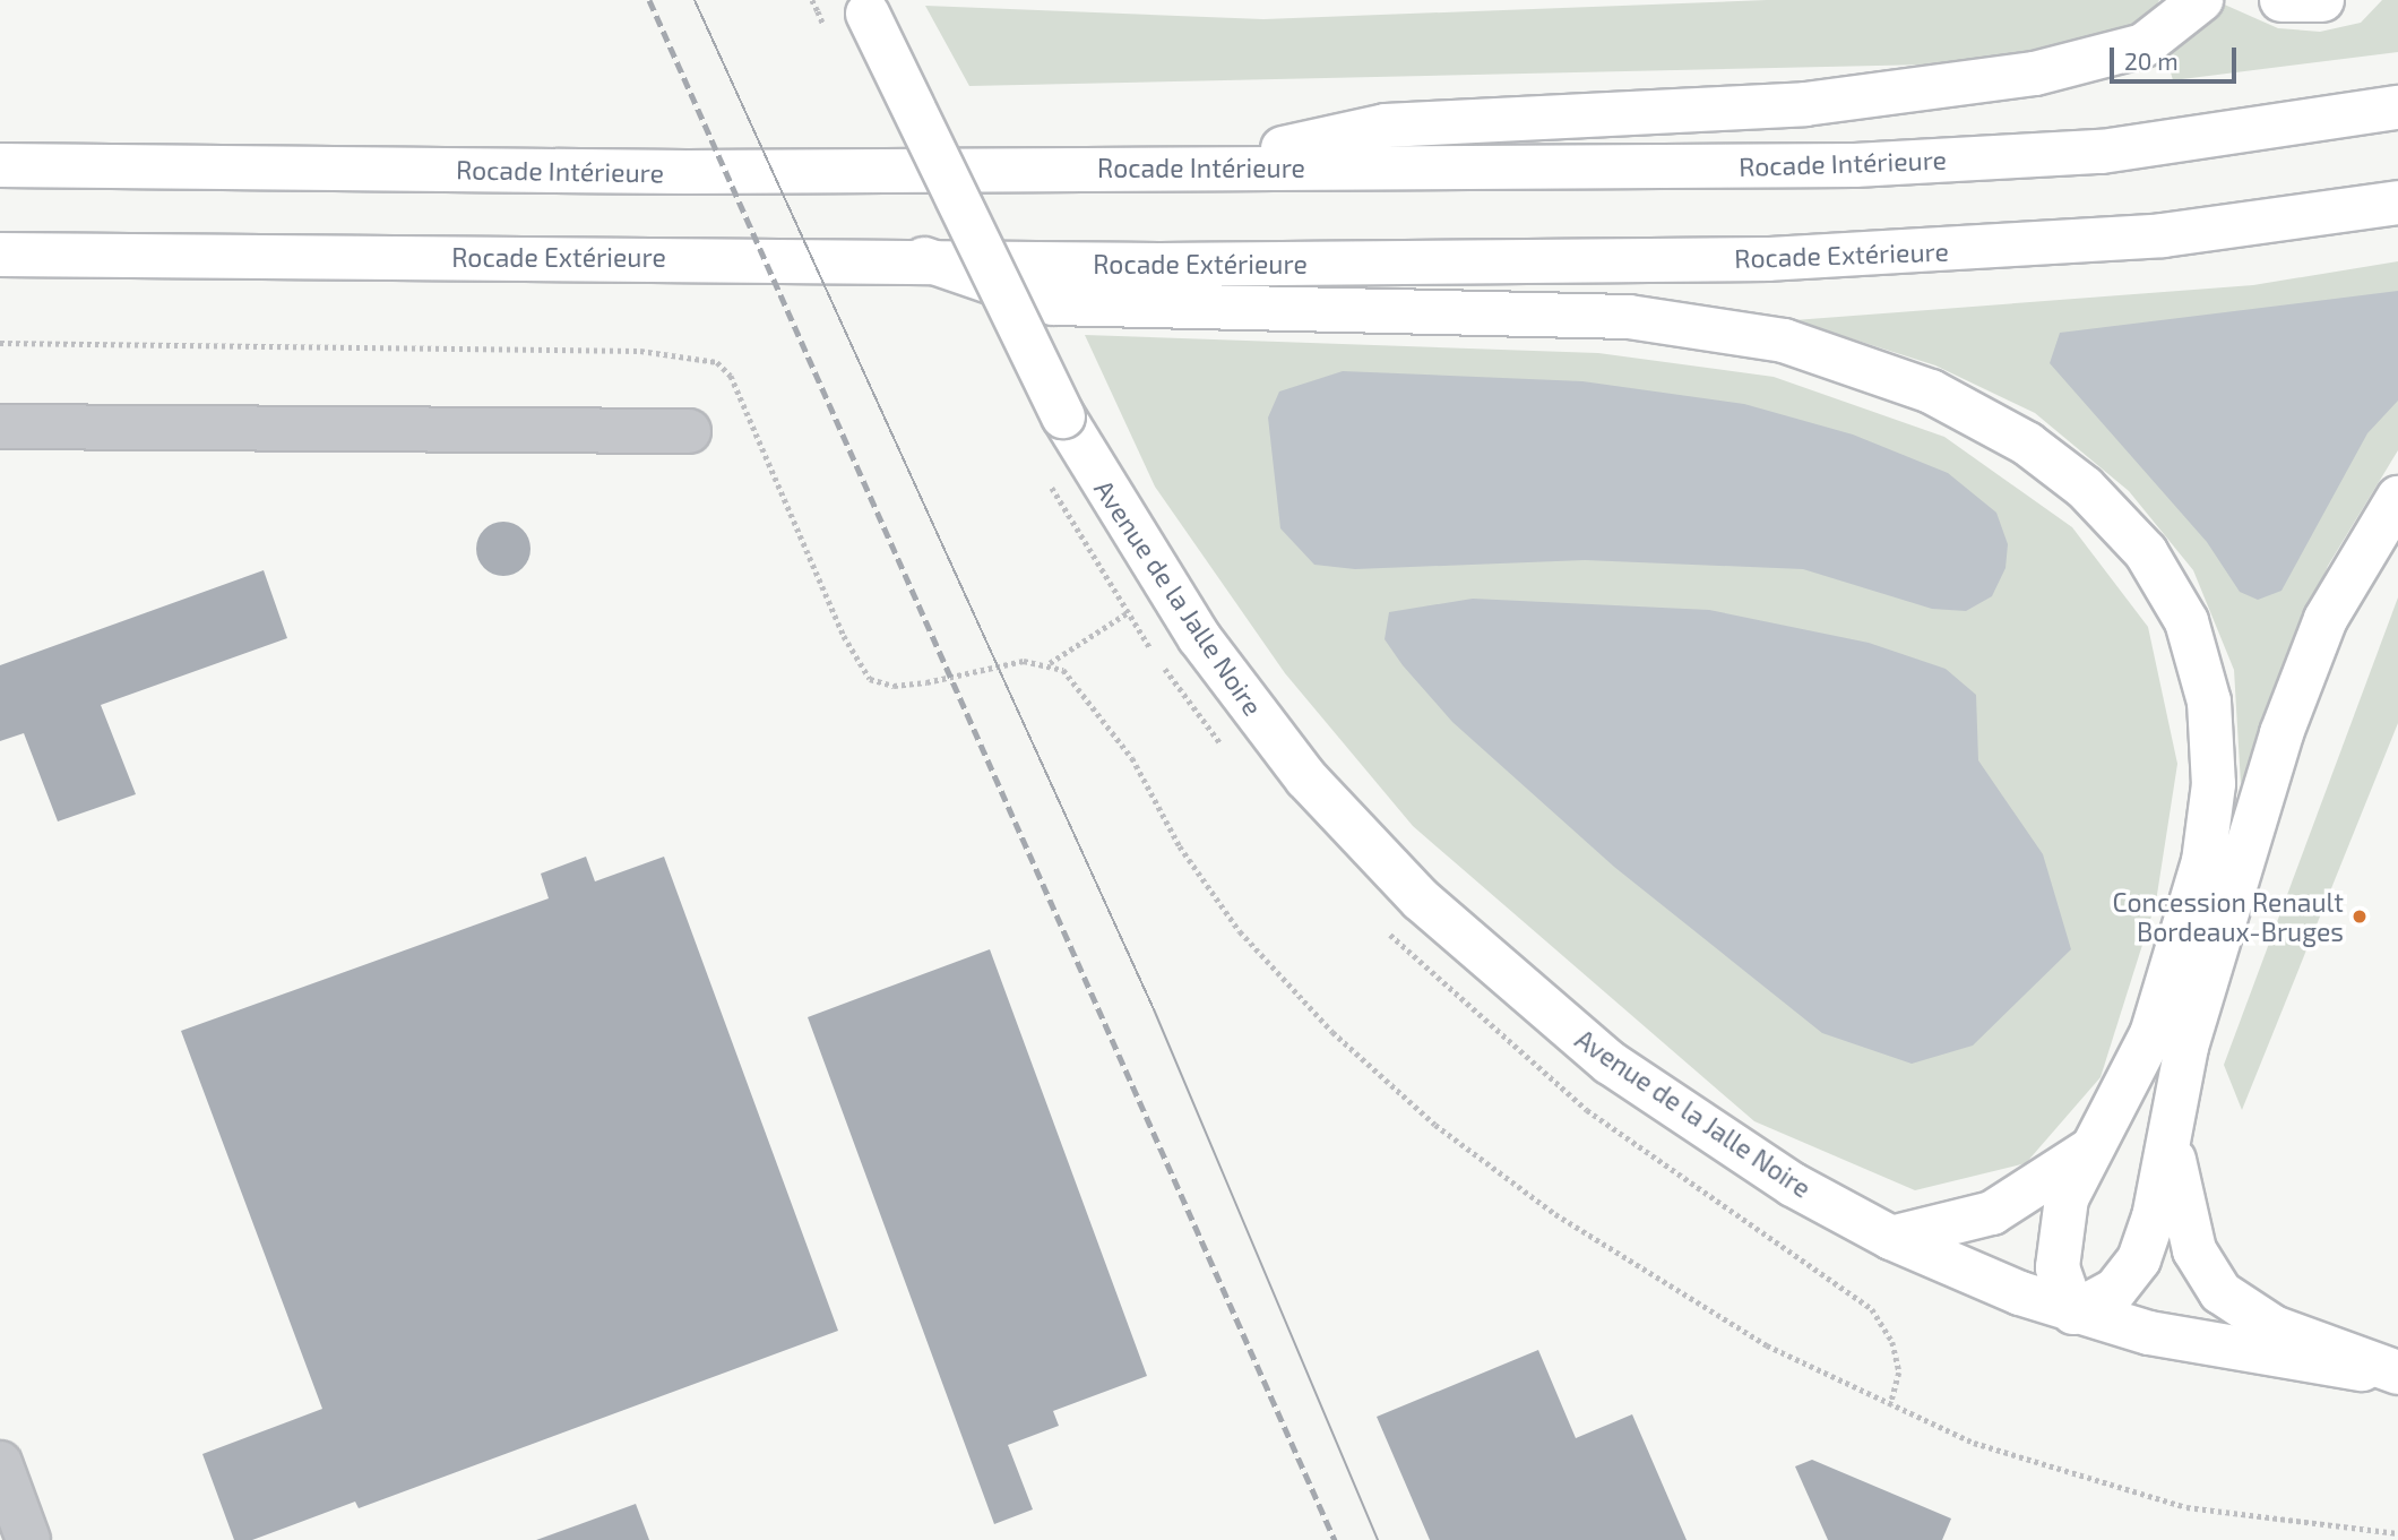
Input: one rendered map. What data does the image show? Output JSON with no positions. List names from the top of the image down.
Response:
{
  "streets": {
    "main road": ["Rocade Intérieure", "Rocade Extérieure", "Avenue de la Jalle Noire"]
  },
  "places": ["Concession Renault Bordeaux-Bruges"],
  "scale_bar": "20 m"
}
